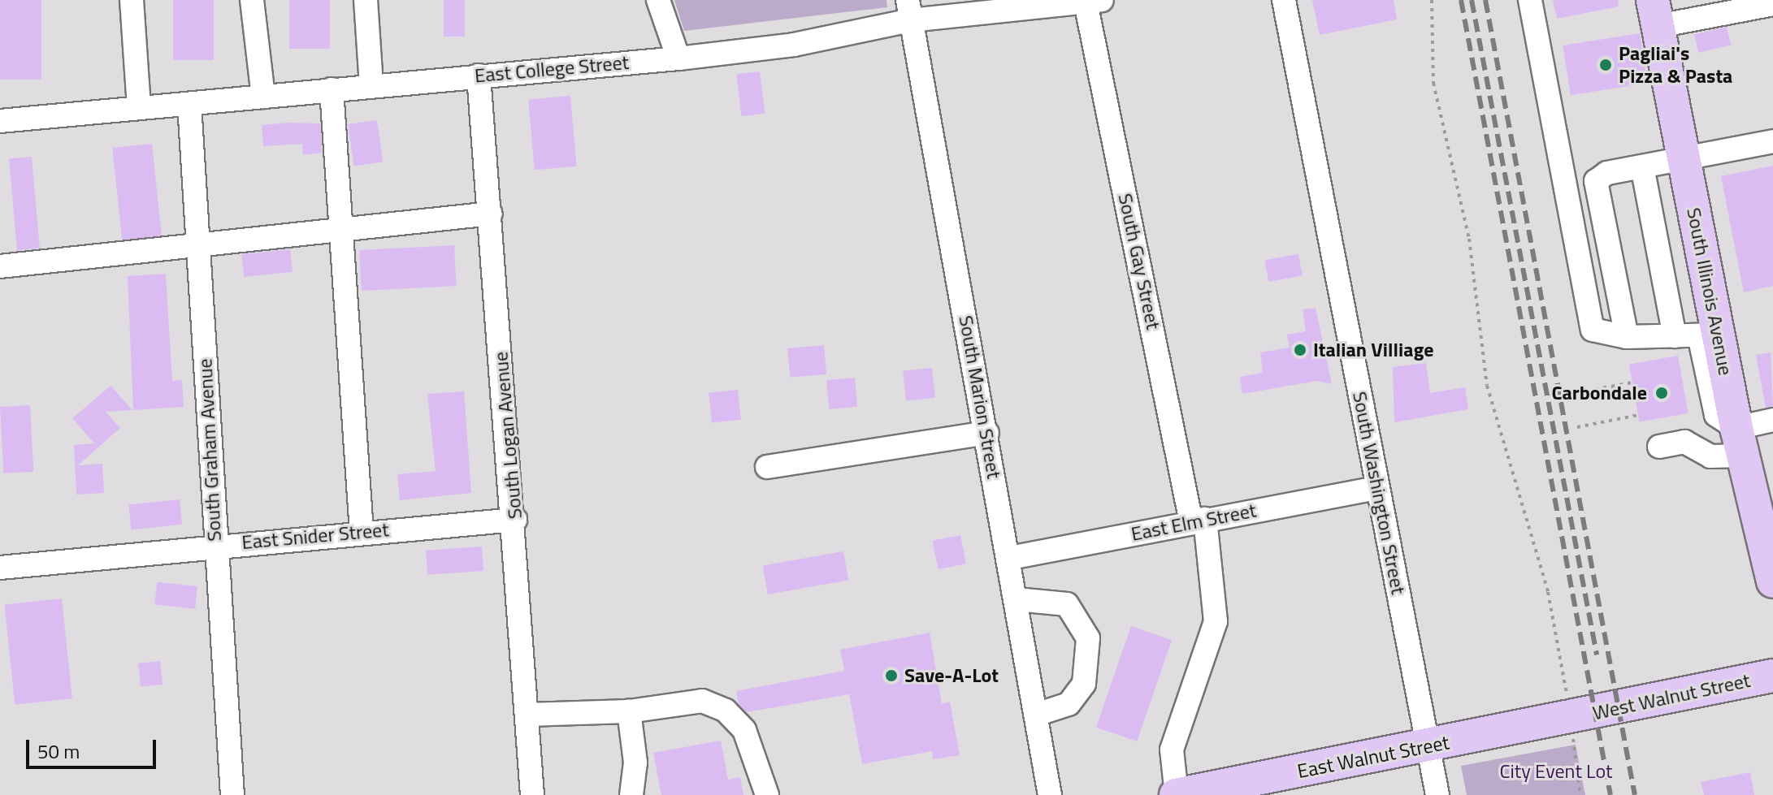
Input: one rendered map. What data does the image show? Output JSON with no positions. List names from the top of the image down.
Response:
{
  "streets": {
    "highway": ["South Illinois Avenue", "West Walnut Street", "East Walnut Street"],
    "street": [
      "East College Street",
      "South Gay Street",
      "South Marion Street",
      "South Logan Avenue",
      "South Graham Avenue",
      "South Washington Street",
      "East Elm Street",
      "East Snider Street"
    ]
  },
  "crossings": [
    ["East College Street", "South Gay Street"],
    ["East College Street", "South Marion Street"],
    ["East College Street", "South Logan Avenue"],
    ["East College Street", "South Graham Avenue"],
    ["South Gay Street", "East Elm Street"],
    ["South Gay Street", "East Walnut Street"],
    ["South Marion Street", "East Elm Street"],
    ["South Logan Avenue", "East Snider Street"],
    ["South Graham Avenue", "East Snider Street"],
    ["South Washington Street", "East Elm Street"],
    ["South Washington Street", "East Walnut Street"],
    ["West Walnut Street", "East Walnut Street"]
  ],
  "parks": ["City Event Lot"],
  "places": [
    "Pagliai's Pizza & Pasta",
    "Italian Villiage",
    "Carbondale",
    "Save-A-Lot"
  ],
  "scale_bar": "50 m"
}
